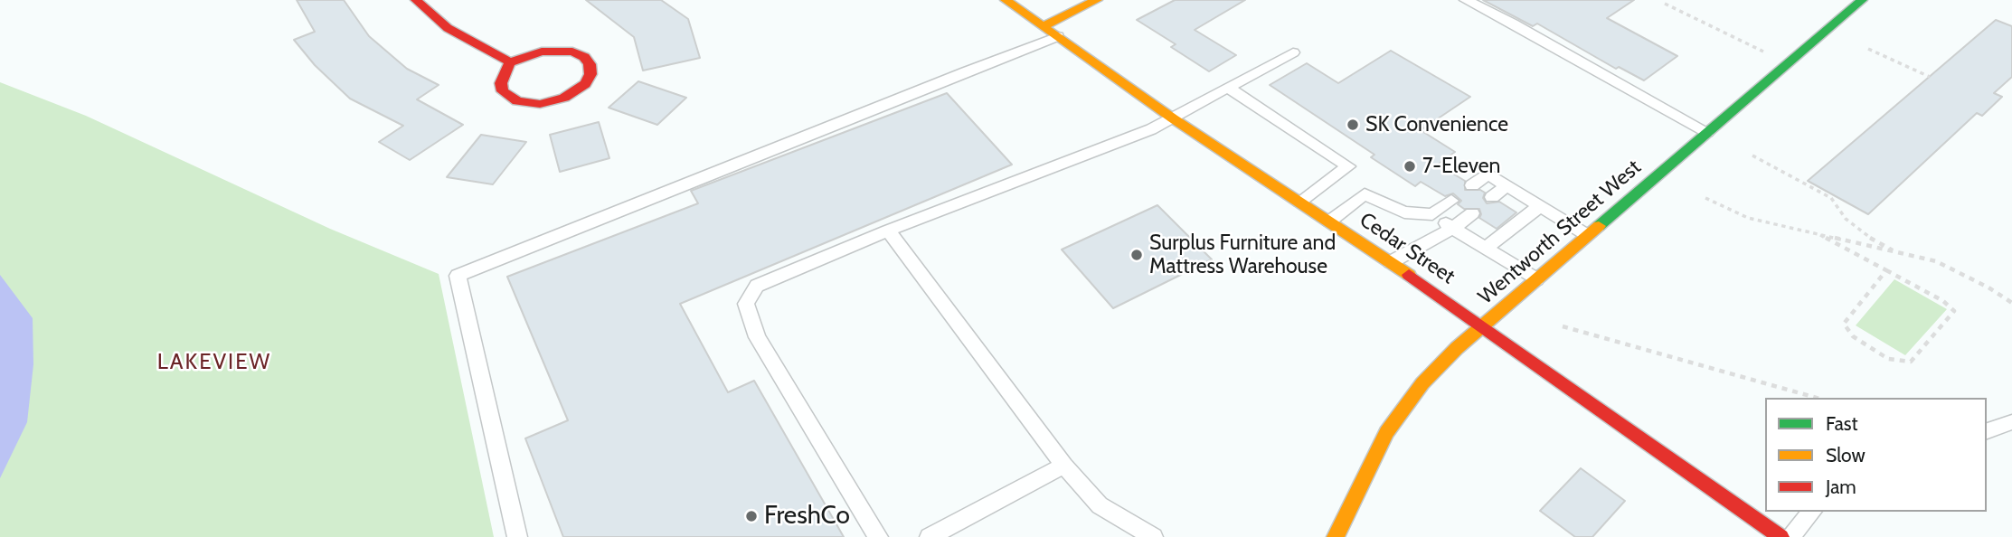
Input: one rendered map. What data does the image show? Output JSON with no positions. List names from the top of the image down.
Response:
{
  "streets": {
    "street": ["Wentworth Street West", "Cedar Street"]
  },
  "crossings": [
    ["Wentworth Street West", "Cedar Street"]
  ],
  "districts": ["LAKEVIEW"],
  "places": [
    "SK Convenience",
    "7-Eleven",
    "Surplus Furniture and Mattress Warehouse",
    "FreshCo"
  ],
  "legend": ["Fast", "Slow", "Jam"]
}
